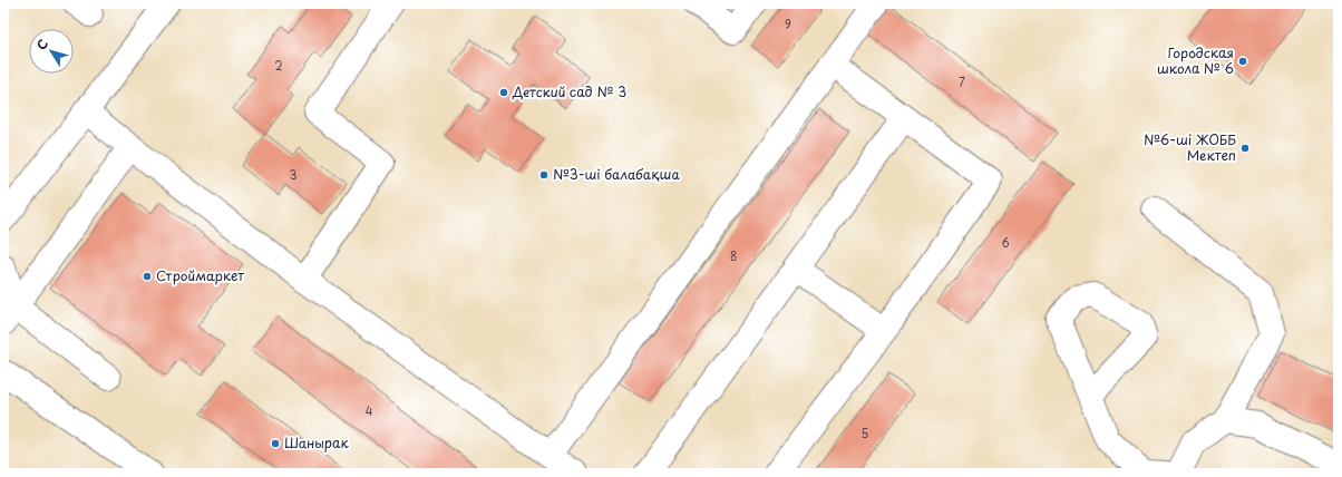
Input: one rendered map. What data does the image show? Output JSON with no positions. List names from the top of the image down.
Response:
{
  "places": [
    "Городская школа № 6",
    "Детский сад № 3",
    "№6-ші ЖОББ Мектеп",
    "№3-ші балабақша",
    "Строймаркет",
    "Шанырак"
  ],
  "house_numbers": [
    "9",
    "2",
    "7",
    "3",
    "6",
    "8",
    "4",
    "5"
  ],
  "north": "top left"
}
